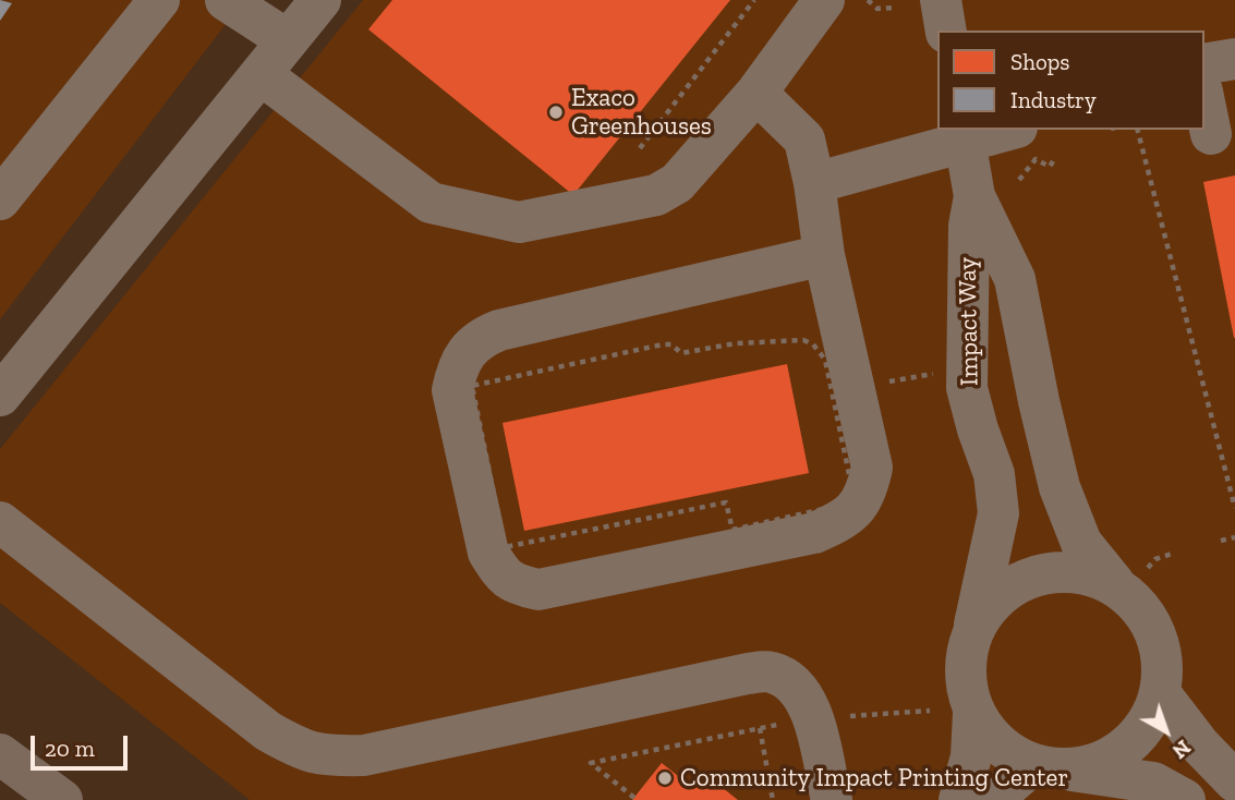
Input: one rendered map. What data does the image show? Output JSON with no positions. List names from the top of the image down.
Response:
{
  "streets": {
    "street": ["Impact Way"]
  },
  "places": ["Exaco Greenhouses", "Community Impact Printing Center"],
  "legend": ["Shops", "Industry"],
  "scale_bar": "20 m",
  "north": "bottom right"
}
